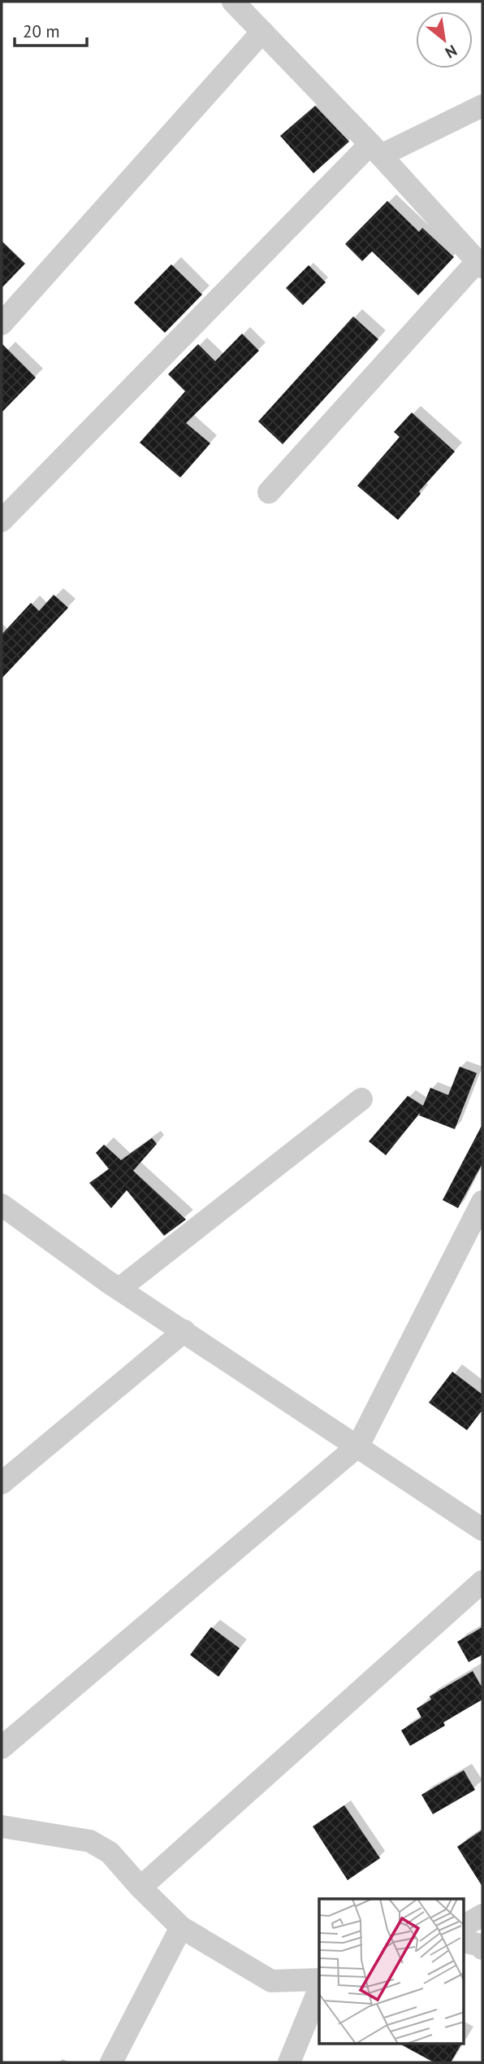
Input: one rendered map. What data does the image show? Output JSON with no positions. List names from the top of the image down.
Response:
{
  "scale_bar": "20 m",
  "north": "bottom right"
}
